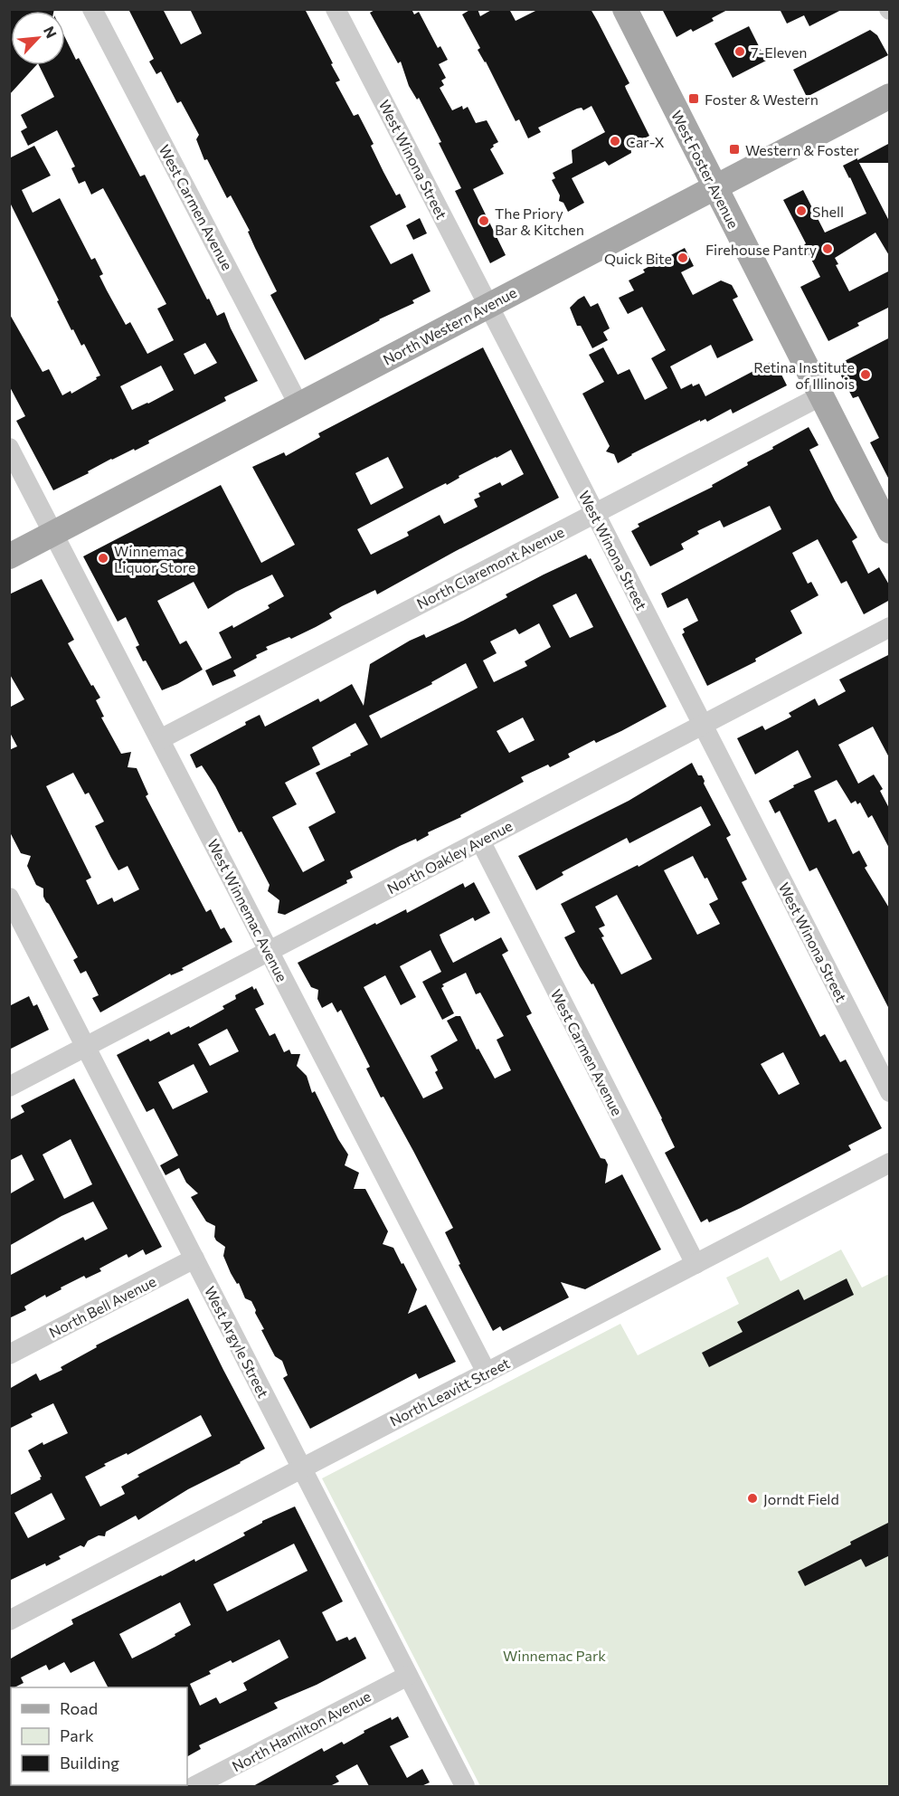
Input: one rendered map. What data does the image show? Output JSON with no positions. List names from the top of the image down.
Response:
{
  "streets": {
    "main road": ["West Foster Avenue", "North Western Avenue"],
    "street": [
      "West Winona Street",
      "West Carmen Avenue",
      "North Claremont Avenue",
      "North Oakley Avenue",
      "West Winnemac Avenue",
      "North Bell Avenue",
      "West Argyle Street",
      "North Leavitt Street",
      "North Hamilton Avenue"
    ]
  },
  "crossings": [
    ["West Winona Street", "North Western Avenue"],
    ["West Winona Street", "North Claremont Avenue"],
    ["West Winona Street", "North Oakley Avenue"],
    ["West Foster Avenue", "North Western Avenue"],
    ["West Foster Avenue", "North Claremont Avenue"],
    ["West Carmen Avenue", "North Western Avenue"],
    ["West Carmen Avenue", "North Oakley Avenue"],
    ["West Carmen Avenue", "North Leavitt Street"],
    ["North Western Avenue", "West Winnemac Avenue"],
    ["North Claremont Avenue", "West Winnemac Avenue"],
    ["North Oakley Avenue", "West Winnemac Avenue"],
    ["North Oakley Avenue", "West Argyle Street"],
    ["West Winnemac Avenue", "North Leavitt Street"],
    ["North Bell Avenue", "West Argyle Street"],
    ["West Argyle Street", "North Leavitt Street"],
    ["West Argyle Street", "North Hamilton Avenue"]
  ],
  "parks": ["Winnemac Park"],
  "places": {
    "other": [
      "7-Eleven",
      "Car-X",
      "Shell",
      "The Priory Bar & Kitchen",
      "Firehouse Pantry",
      "Quick Bite",
      "Retina Institute of Illinois",
      "Winnemac Liquor Store",
      "Jorndt Field"
    ],
    "transit": ["Foster & Western", "Western & Foster"]
  },
  "legend": ["Road", "Park", "Building"],
  "north": "top right"
}
